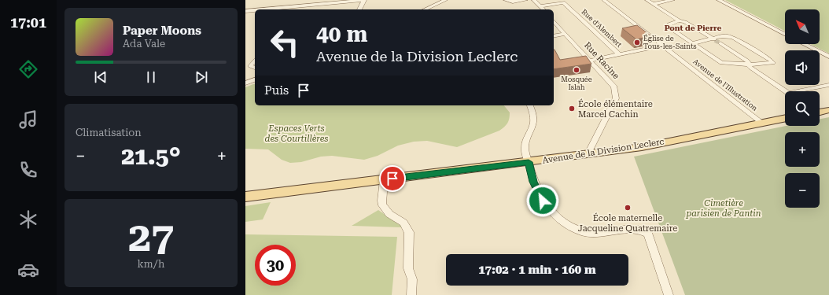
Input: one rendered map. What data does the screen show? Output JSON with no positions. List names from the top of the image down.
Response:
{
  "streets": {
    "main road": ["Avenue de la Division Leclerc"],
    "street": ["Rue d'Alembert", "Rue Racine", "Avenue de l'Illustration"]
  },
  "crossings": [
    ["Rue Racine", "Avenue de la Division Leclerc"],
    ["Avenue de l'Illustration", "Avenue de la Division Leclerc"]
  ],
  "districts": ["Pont de Pierre"],
  "parks": ["Espaces Verts des Courtillères", "Cimetière parisien de Pantin"],
  "places": [
    "Église de Tous-les-Saints",
    "Mosquée Islah",
    "École élémentaire Marcel Cachin",
    "École maternelle Jacqueline Quatremaire"
  ],
  "north": "top left",
  "page": {
    "tabs": "17:01",
    "map_buttons": ["+", "−"],
    "turn": ["40 m", "Avenue de la Division Leclerc"],
    "song": ["Paper Moons", "Ada Vale"],
    "then": "Puis",
    "tile": [
      "Climatisation",
      ["27", "km/h"]
    ],
    "heat": ["−", "21.5°", "+"],
    "limit": "30",
    "trip": "17:02 · 1 min · 160 m"
  }
}
